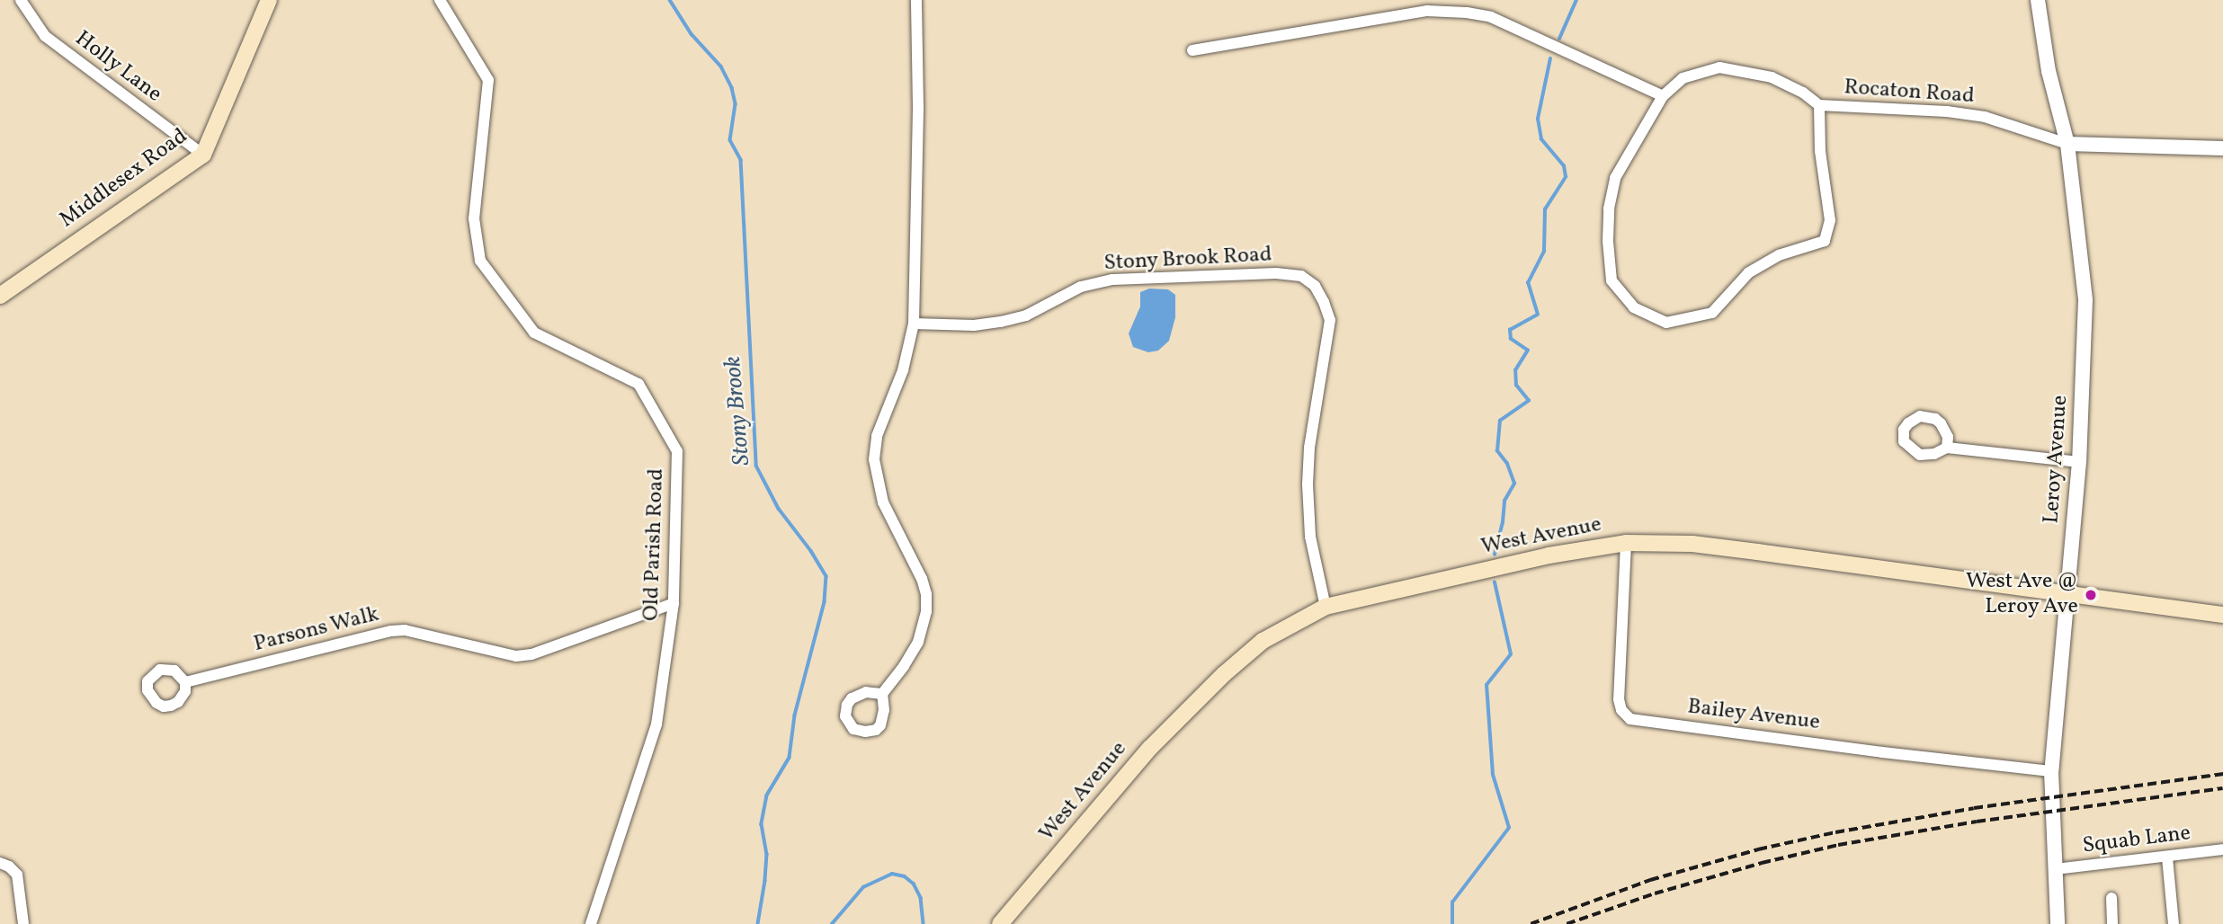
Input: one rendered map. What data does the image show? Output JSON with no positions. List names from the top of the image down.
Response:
{
  "streets": {
    "main road": ["Middlesex Road", "West Avenue"],
    "street": [
      "Holly Lane",
      "Rocaton Road",
      "Stony Brook Road",
      "Leroy Avenue",
      "Old Parish Road",
      "Parsons Walk",
      "Bailey Avenue",
      "Squab Lane"
    ]
  },
  "crossings": [
    ["Holly Lane", "Middlesex Road"],
    ["Rocaton Road", "Leroy Avenue"],
    ["Stony Brook Road", "West Avenue"],
    ["Leroy Avenue", "West Avenue"],
    ["Leroy Avenue", "Bailey Avenue"],
    ["Leroy Avenue", "Squab Lane"],
    ["West Avenue", "Bailey Avenue"],
    ["Old Parish Road", "Parsons Walk"]
  ],
  "water": ["Stony Brook"],
  "places": ["West Ave @ Leroy Ave"]
}
